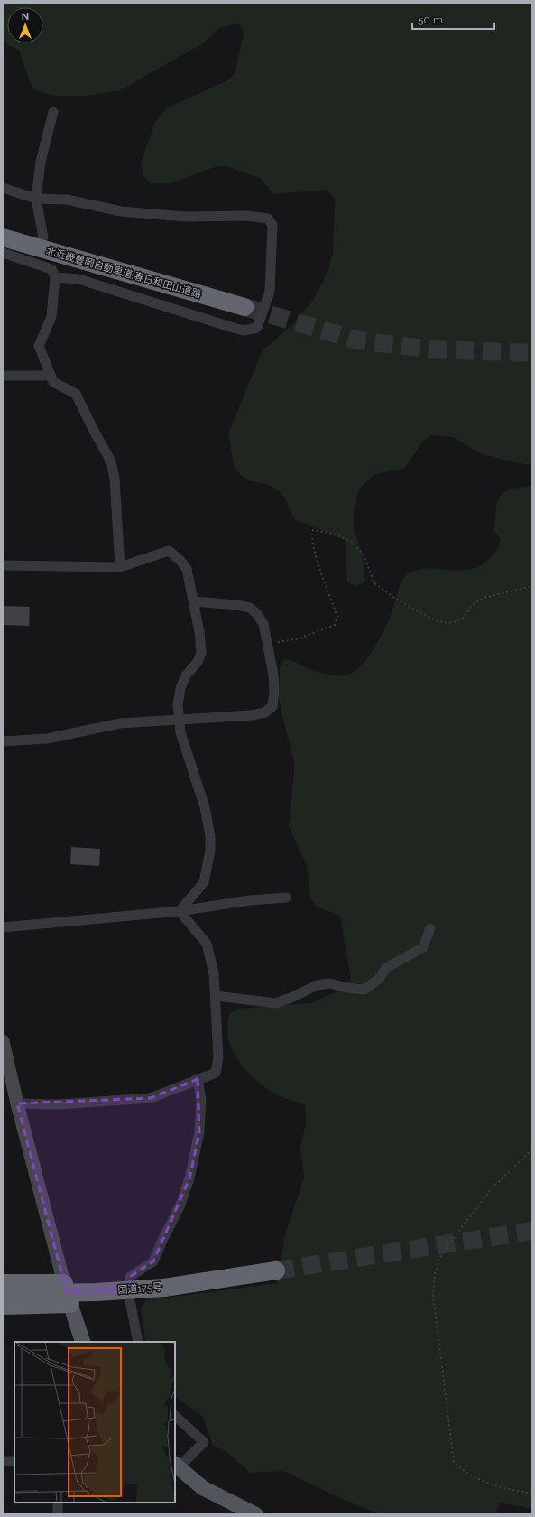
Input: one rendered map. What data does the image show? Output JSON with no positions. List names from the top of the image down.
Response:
{
  "streets": {
    "highway": ["北近畿豊岡自動車道;春日和田山道路", "国道175号"]
  },
  "scale_bar": "50 m",
  "north": "top"
}
